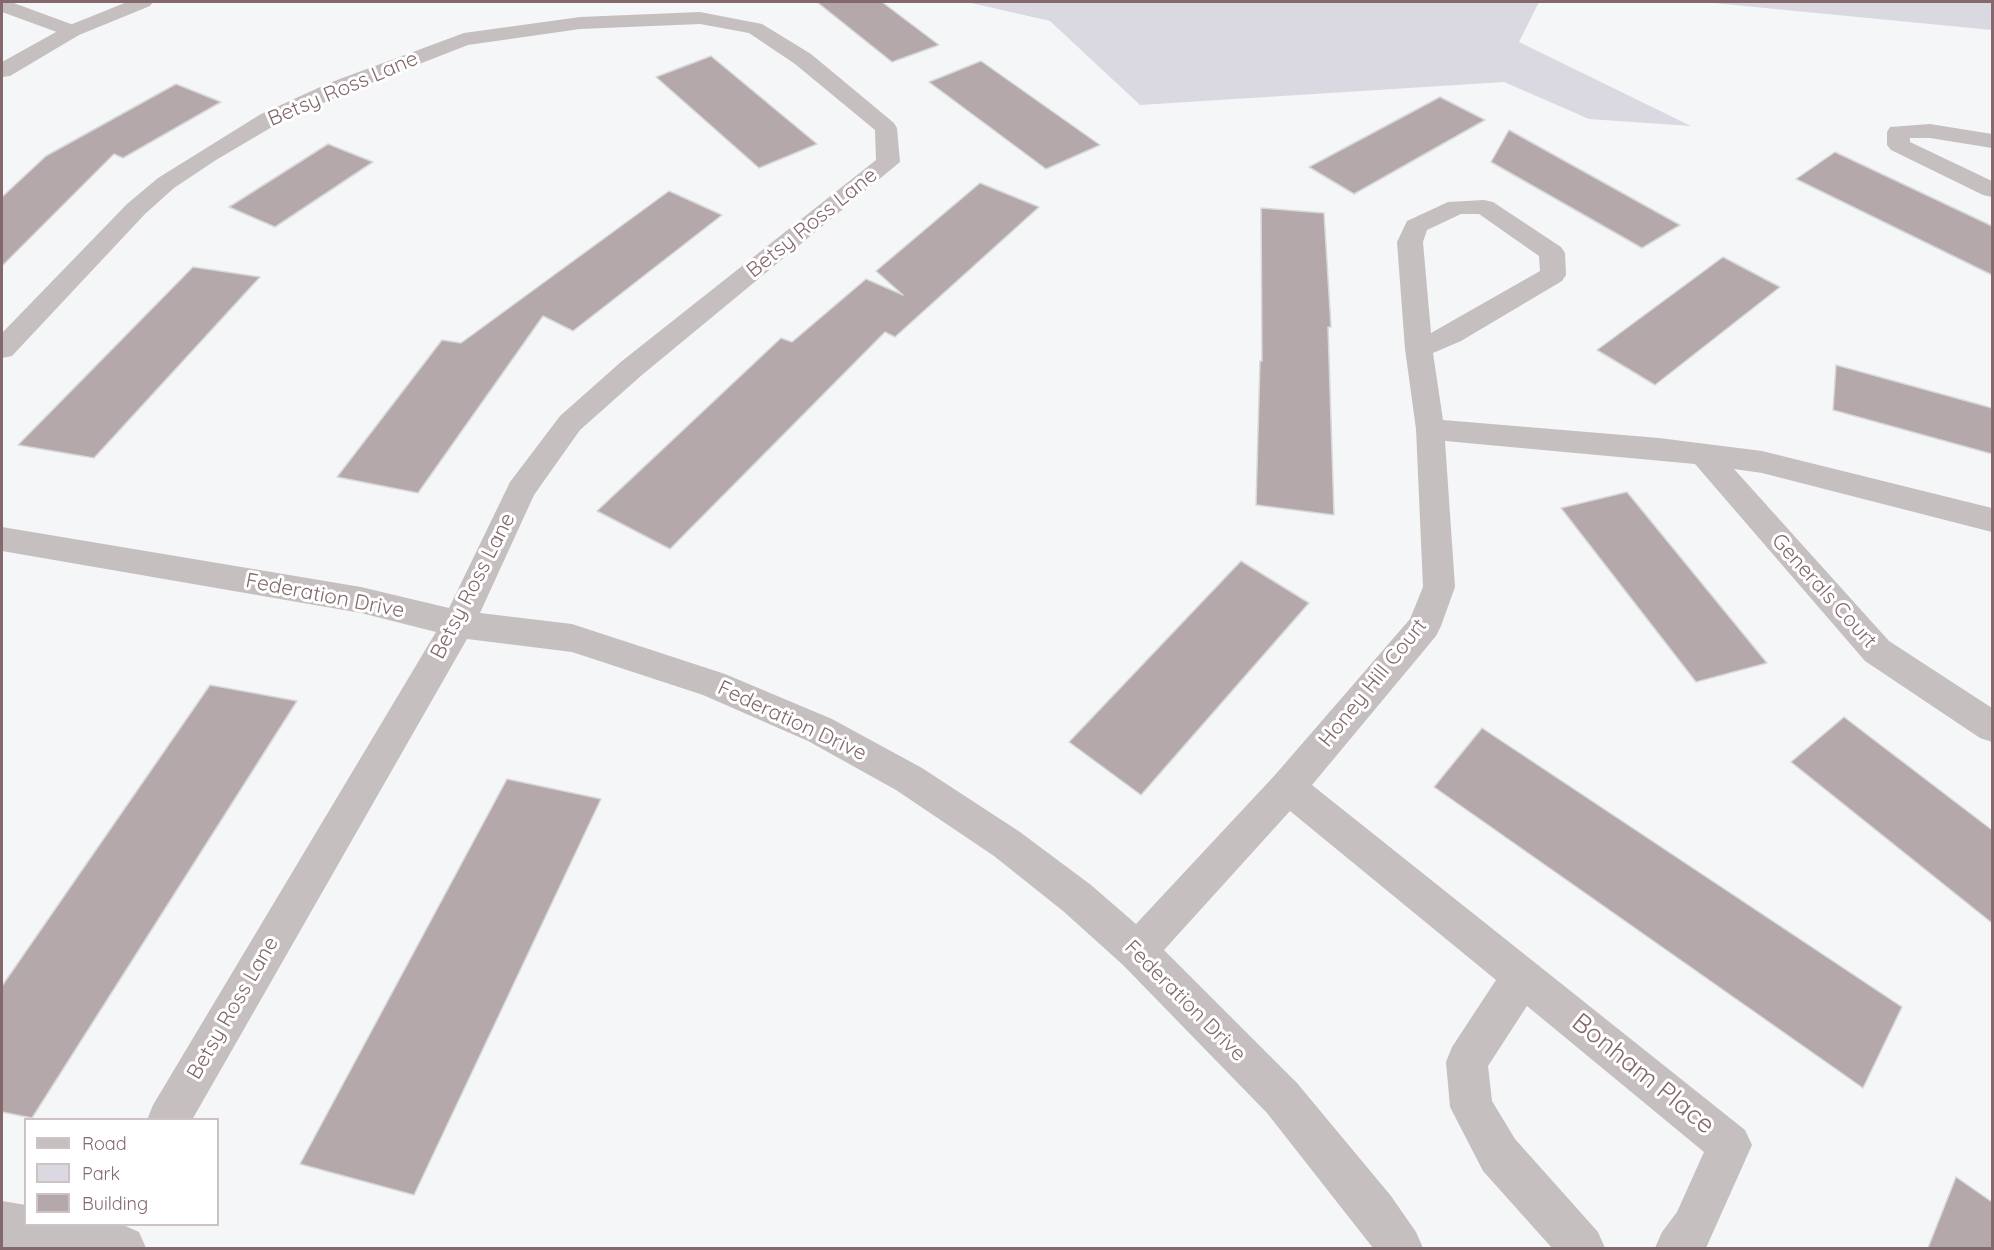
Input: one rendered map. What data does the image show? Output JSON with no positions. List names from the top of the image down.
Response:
{
  "streets": {
    "street": [
      "Betsy Ross Lane",
      "Generals Court",
      "Federation Drive",
      "Honey Hill Court",
      "Bonham Place"
    ]
  },
  "crossings": [
    ["Betsy Ross Lane", "Federation Drive"],
    ["Federation Drive", "Honey Hill Court"],
    ["Honey Hill Court", "Bonham Place"]
  ],
  "legend": ["Road", "Park", "Building"]
}
